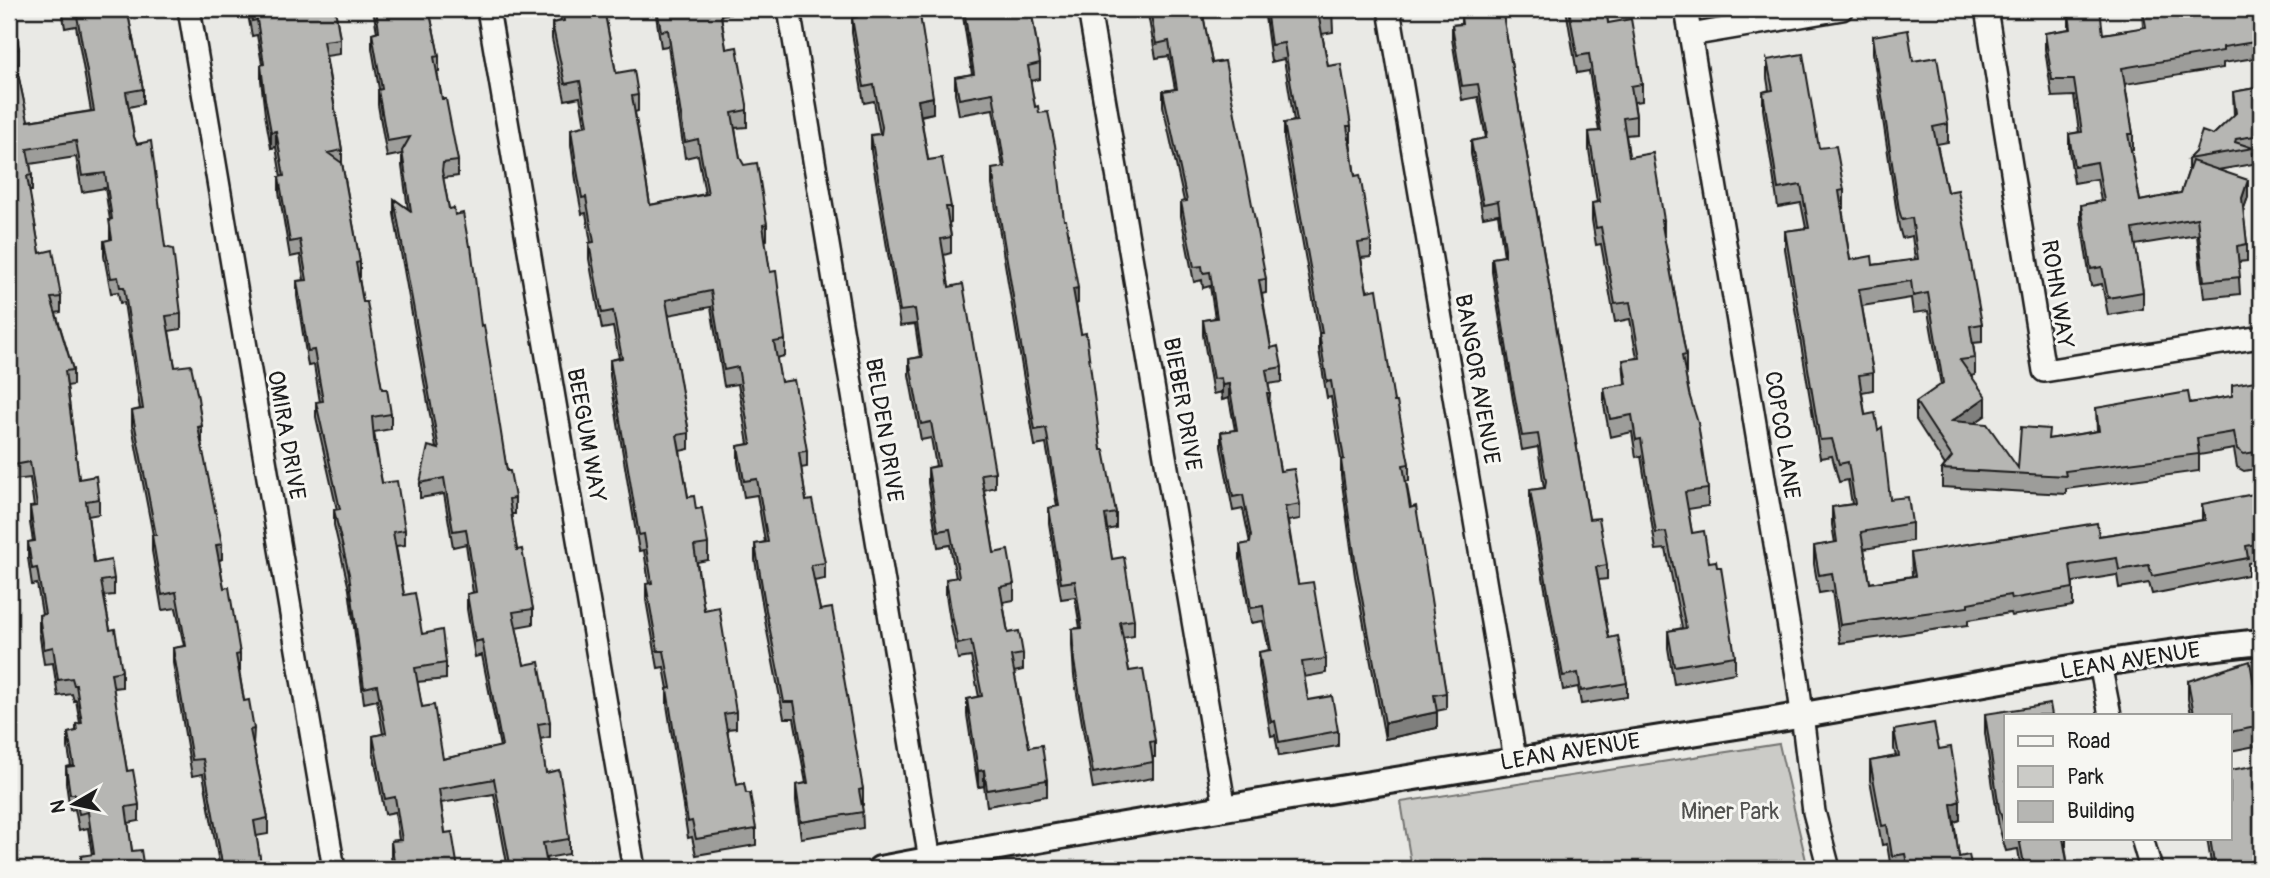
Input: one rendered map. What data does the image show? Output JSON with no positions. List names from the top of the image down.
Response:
{
  "streets": {
    "street": [
      "ROHN WAY",
      "BANGOR AVENUE",
      "BIEBER DRIVE",
      "BELDEN DRIVE",
      "OMIRA DRIVE",
      "BEEGUM WAY",
      "COPCO LANE",
      "LEAN AVENUE"
    ]
  },
  "crossings": [
    ["BANGOR AVENUE", "LEAN AVENUE"],
    ["BIEBER DRIVE", "LEAN AVENUE"],
    ["BELDEN DRIVE", "LEAN AVENUE"],
    ["COPCO LANE", "LEAN AVENUE"]
  ],
  "parks": ["Miner Park"],
  "legend": ["Road", "Park", "Building"],
  "north": "left"
}
